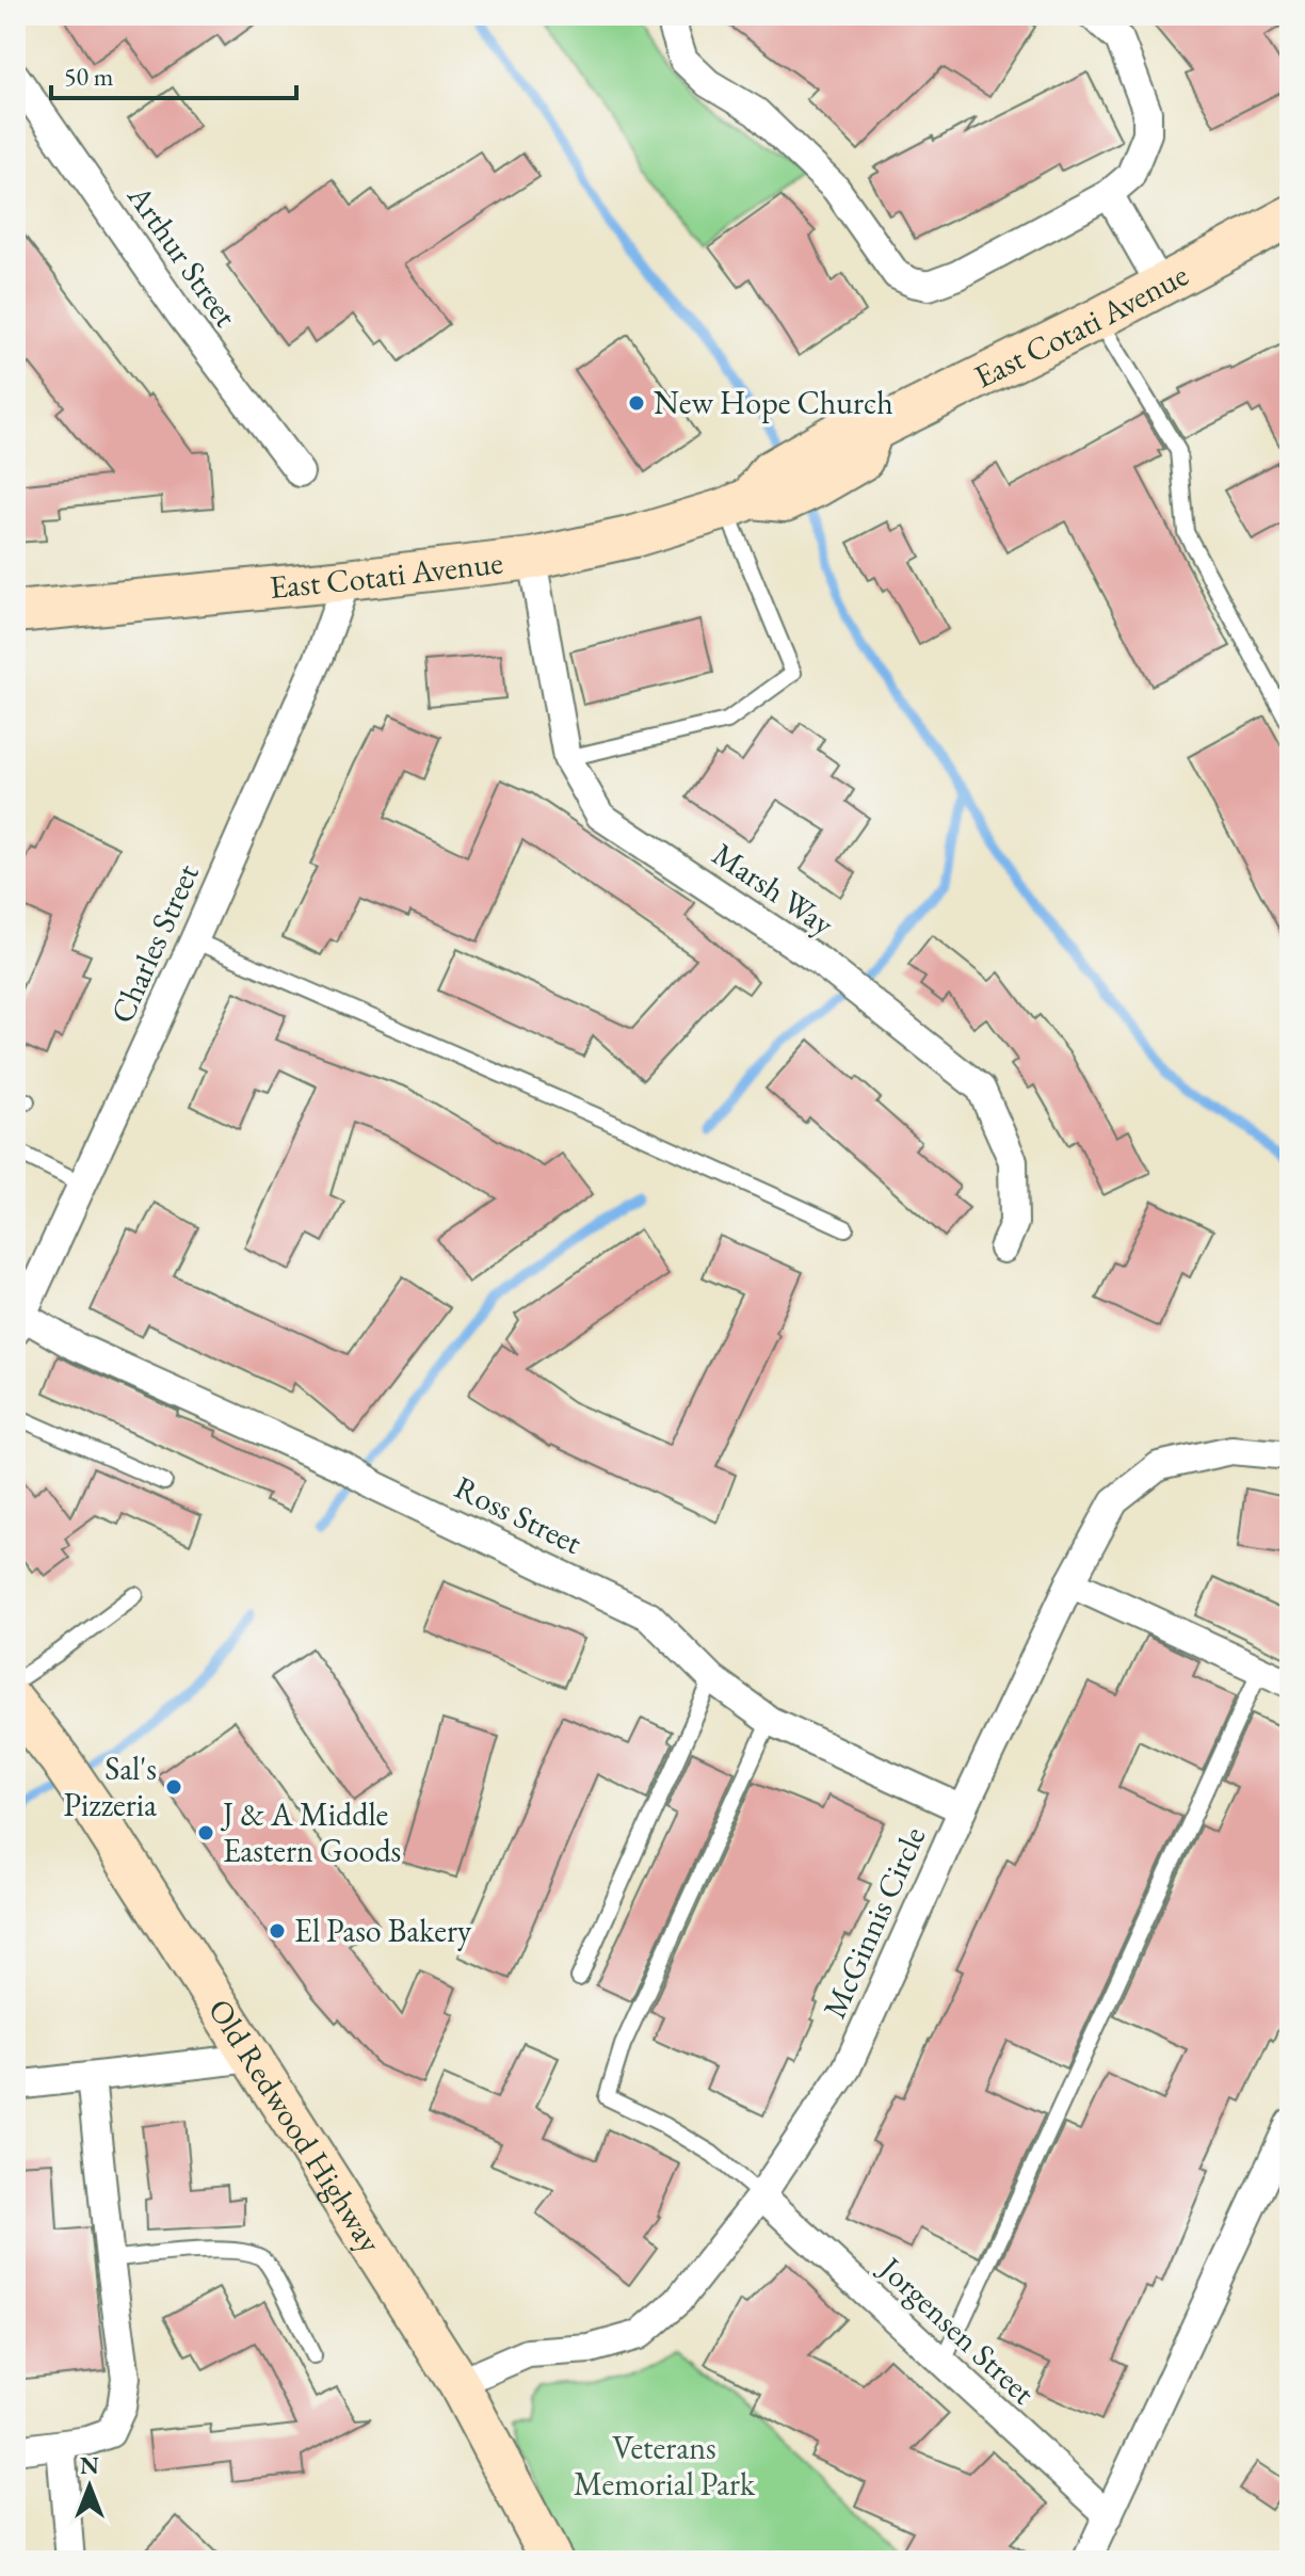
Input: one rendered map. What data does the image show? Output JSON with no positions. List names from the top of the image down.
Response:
{
  "streets": {
    "main road": ["East Cotati Avenue", "Old Redwood Highway"],
    "street": [
      "Arthur Street",
      "Marsh Way",
      "Charles Street",
      "Ross Street",
      "McGinnis Circle",
      "Jorgensen Street"
    ]
  },
  "crossings": [
    ["East Cotati Avenue", "Marsh Way"],
    ["East Cotati Avenue", "Charles Street"],
    ["Charles Street", "Ross Street"],
    ["Ross Street", "McGinnis Circle"],
    ["McGinnis Circle", "Old Redwood Highway"],
    ["McGinnis Circle", "Jorgensen Street"]
  ],
  "parks": ["Veterans Memorial Park"],
  "places": [
    "New Hope Church",
    "Sal's Pizzeria",
    "J & A Middle Eastern Goods",
    "El Paso Bakery"
  ],
  "scale_bar": "50 m",
  "north": "top"
}
